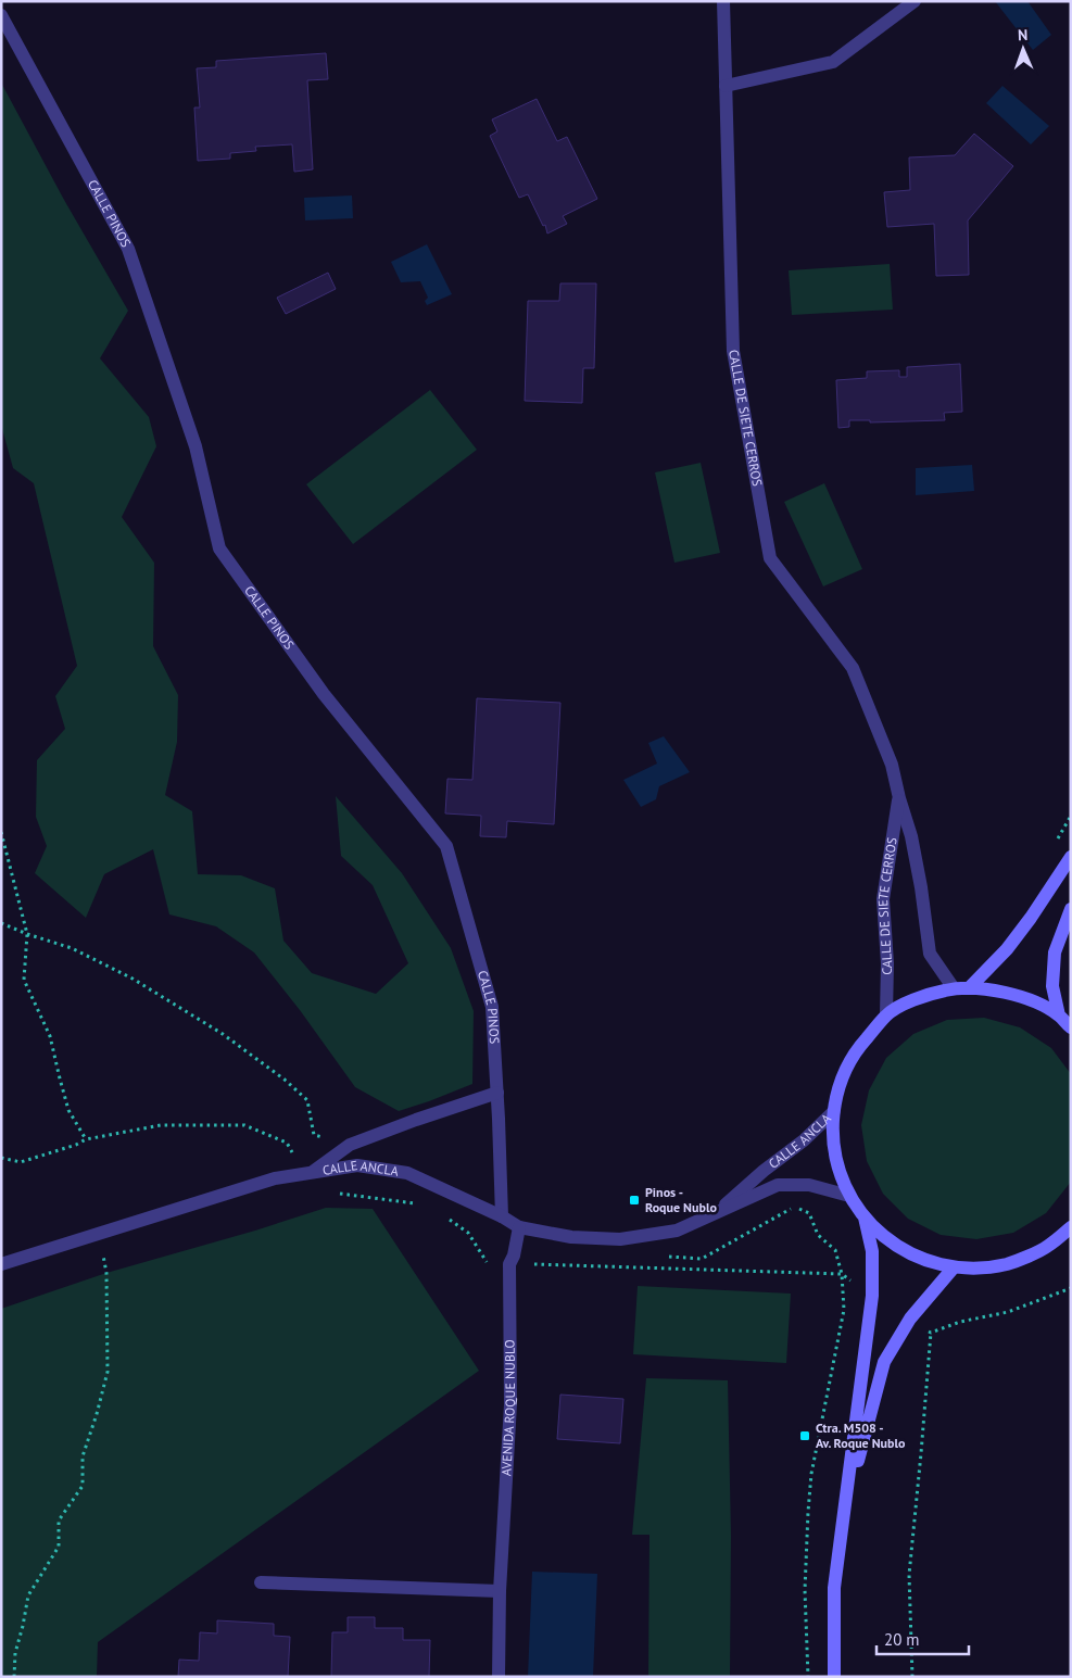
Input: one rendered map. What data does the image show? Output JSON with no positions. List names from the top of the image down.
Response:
{
  "streets": {
    "street": [
      "CALLE PINOS",
      "CALLE DE SIETE CERROS",
      "CALLE ANCLA",
      "AVENIDA ROQUE NUBLO"
    ]
  },
  "crossings": [
    ["CALLE PINOS", "CALLE ANCLA"],
    ["CALLE ANCLA", "AVENIDA ROQUE NUBLO"]
  ],
  "places": {
    "transit": ["Pinos - Roque Nublo", "Ctra. M508 - Av. Roque Nublo"]
  },
  "scale_bar": "20 m",
  "north": "top"
}
